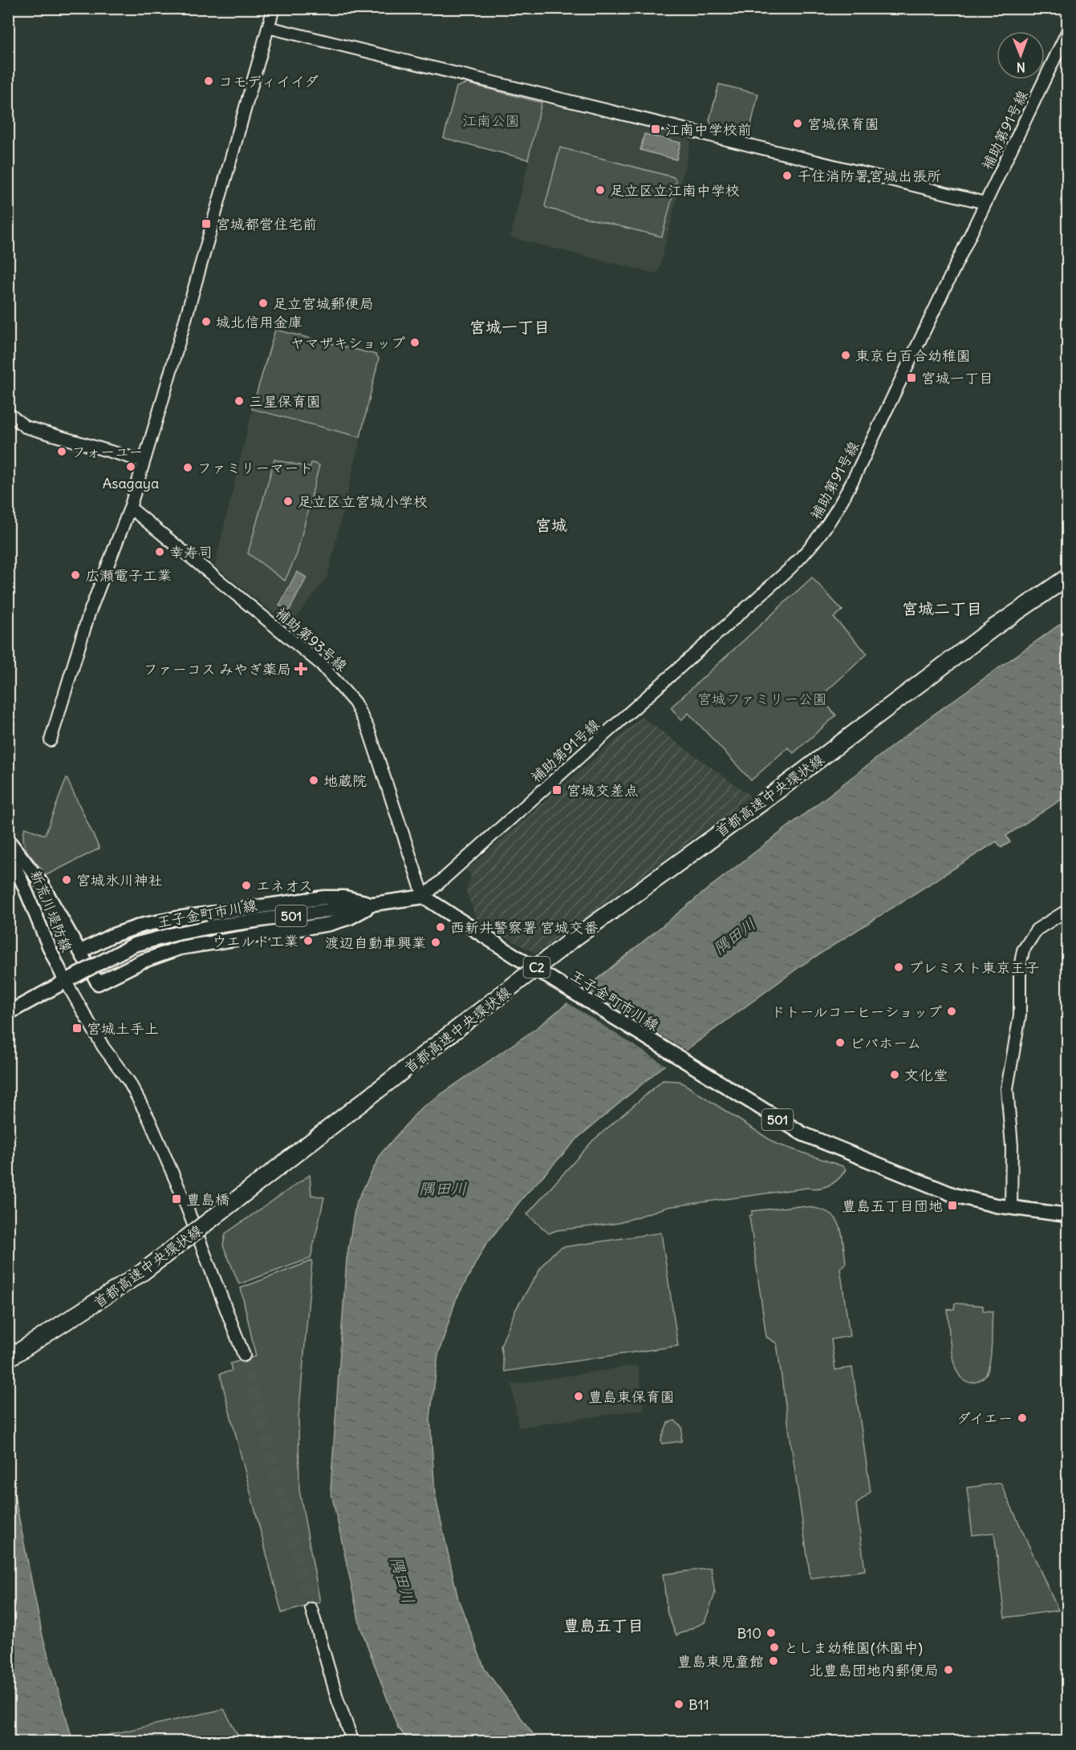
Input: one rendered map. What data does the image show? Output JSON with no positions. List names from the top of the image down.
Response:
{
  "streets": {
    "highway": ["首都高速中央環状線", "C2"],
    "main road": ["新荒川堤防線", "王子金町市川線", "501"],
    "street": ["補助第91号線", "補助第93号線"]
  },
  "crossings": [
    ["補助第91号線", "補助第93号線"],
    ["補助第91号線", "王子金町市川線"],
    ["補助第93号線", "王子金町市川線"],
    ["新荒川堤防線", "王子金町市川線"]
  ],
  "districts": [
    "宮城一丁目",
    "宮城",
    "宮城二丁目",
    "豊島五丁目"
  ],
  "water": ["隅田川"],
  "parks": ["江南公園", "宮城ファミリー公園"],
  "places": {
    "other": [
      "コモディイイダ",
      "宮城保育園",
      "千住消防署宮城出張所",
      "足立区立江南中学校",
      "足立宮城郵便局",
      "城北信用金庫",
      "ヤマザキショップ",
      "東京白百合幼稚園",
      "三星保育園",
      "フォーユー",
      "Asagaya",
      "ファミリーマート",
      "足立区立宮城小学校",
      "幸寿司",
      "広瀬電子工業",
      "地蔵院",
      "宮城氷川神社",
      "エネオス",
      "西新井警察署 宮城交番",
      "ウエルド工業",
      "渡辺自動車興業",
      "プレミスト東京王子",
      "ドトールコーヒーショップ",
      "ビバホーム",
      "文化堂",
      "豊島東保育園",
      "ダイエー",
      "B10",
      "としま幼稚園(休園中)",
      "豊島東児童館",
      "北豊島団地内郵便局",
      "B11"
    ],
    "transit": [
      "江南中学校前",
      "宮城都営住宅前",
      "宮城一丁目",
      "宮城交差点",
      "宮城土手上",
      "豊島橋",
      "豊島五丁目団地"
    ],
    "health": ["ファーコス みやぎ薬局"]
  },
  "north": "bottom"
}
